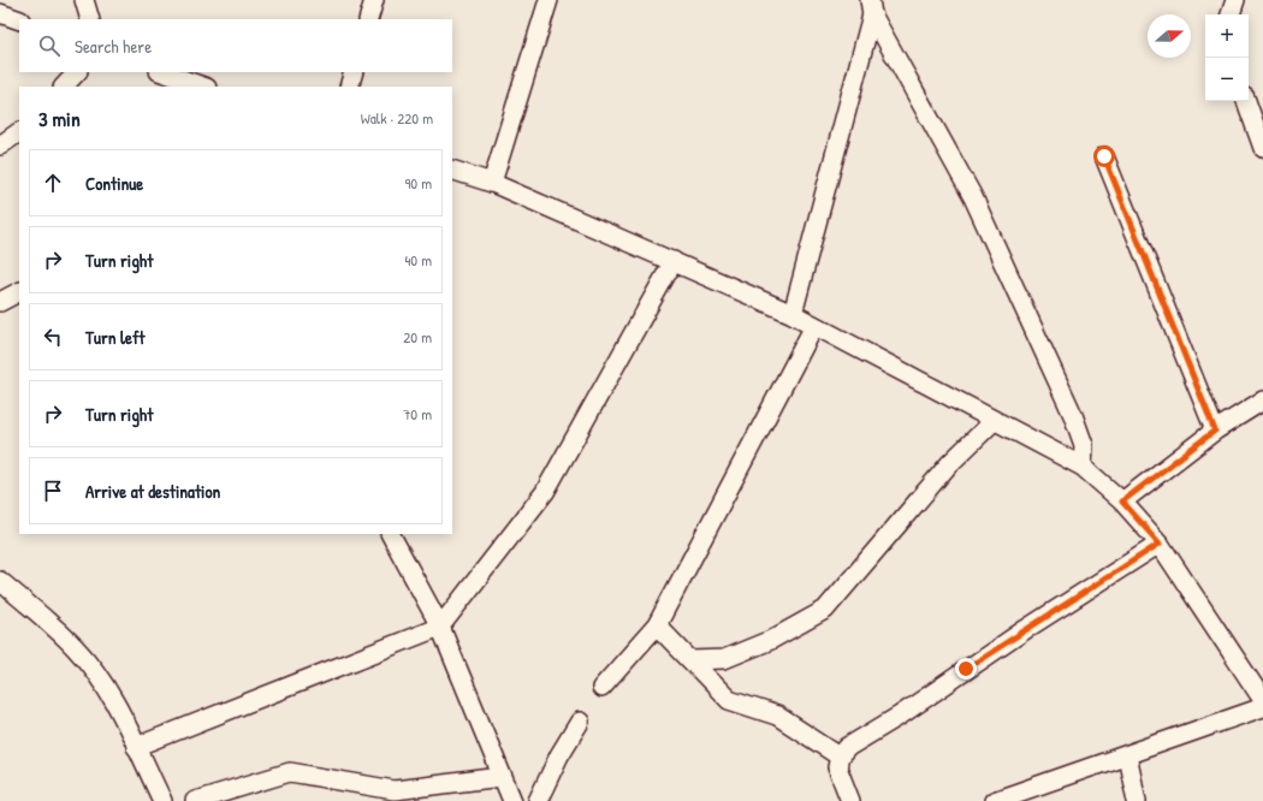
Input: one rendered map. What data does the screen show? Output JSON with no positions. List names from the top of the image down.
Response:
{
  "north": "right",
  "page": {
    "map_buttons": ["+", "−"],
    "search": "Search here",
    "heading": ["3 min", "Walk · 220 m"],
    "list": [
      ["Continue", "90 m"],
      ["Turn right", "40 m"],
      ["Turn left", "20 m"],
      ["Turn right", "70 m"],
      "Arrive at destination"
    ]
  }
}
